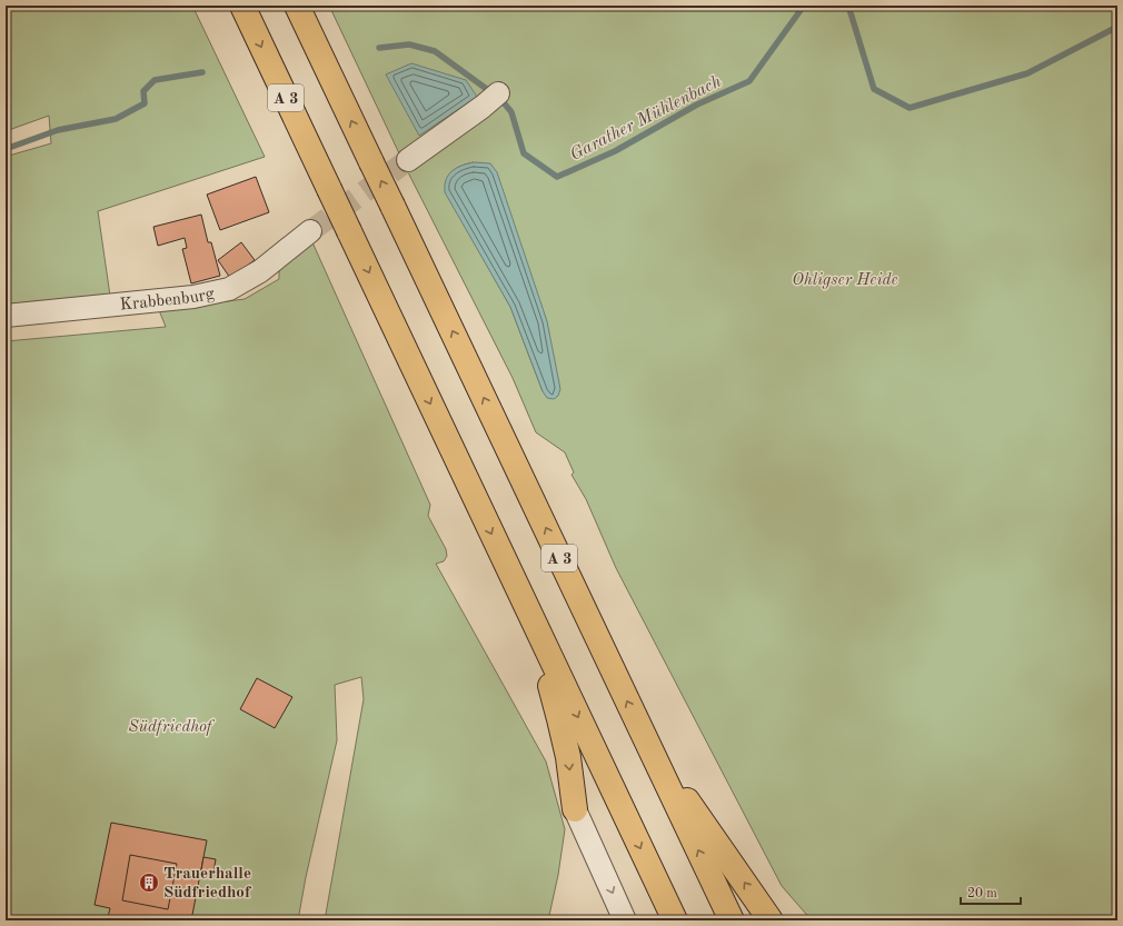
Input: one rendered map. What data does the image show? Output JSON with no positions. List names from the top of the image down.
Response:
{
  "streets": {
    "highway": ["A 3"],
    "lane": ["Krabbenburg"]
  },
  "water": ["Garather Mühlenbach"],
  "parks": ["Ohligser Heide", "Südfriedhof"],
  "places": {
    "building": ["Trauerhalle Südfriedhof"]
  },
  "scale_bar": "20 m"
}
